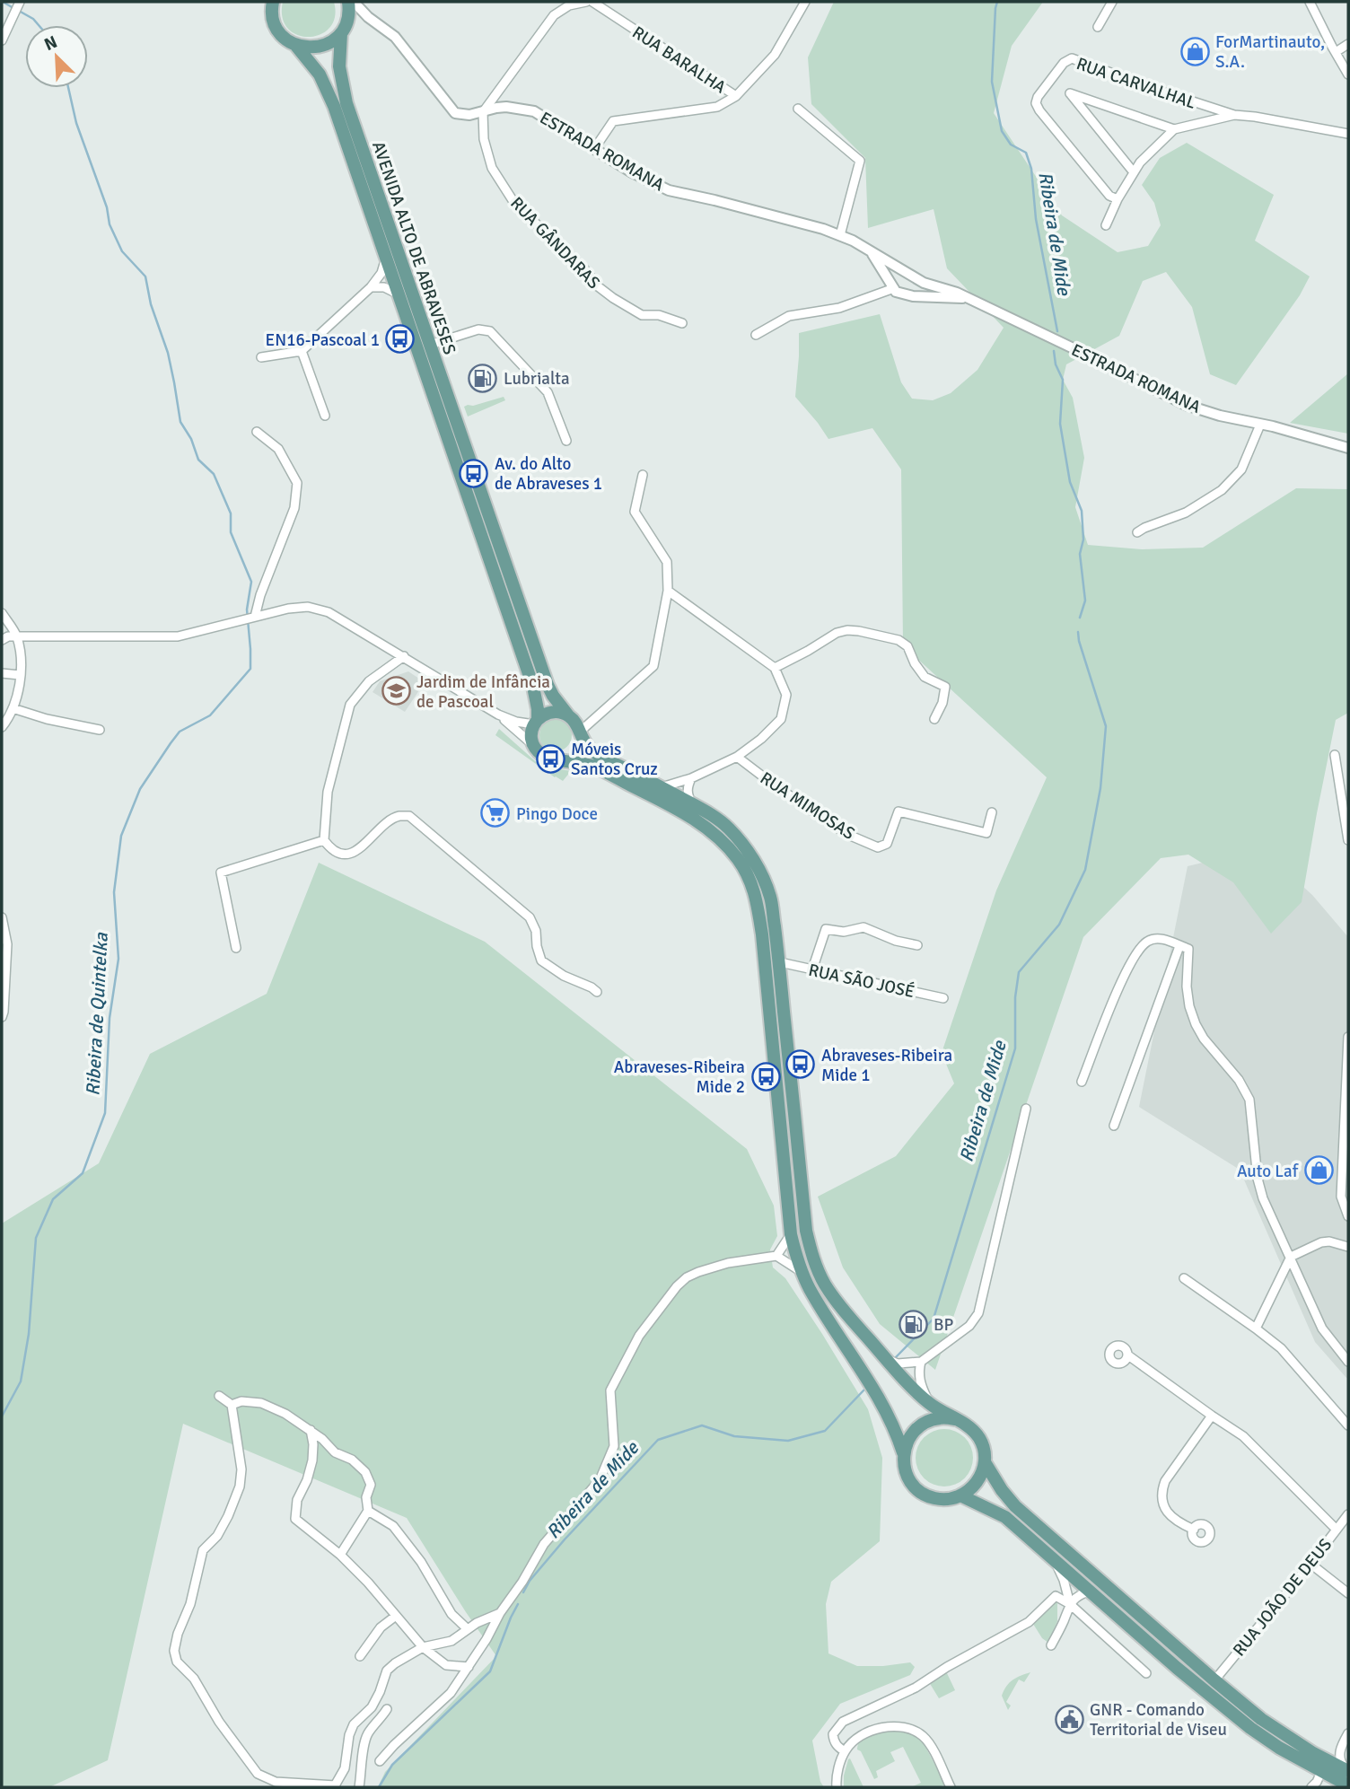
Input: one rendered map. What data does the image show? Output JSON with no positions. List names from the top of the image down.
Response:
{
  "streets": {
    "main road": ["AVENIDA ALTO DE ABRAVESES"],
    "street": [
      "RUA BARALHA",
      "RUA CARVALHAL",
      "ESTRADA ROMANA",
      "RUA GÂNDARAS",
      "RUA MIMOSAS",
      "RUA SÃO JOSÉ",
      "RUA JOÃO DE DEUS"
    ]
  },
  "crossings": [
    ["RUA BARALHA", "ESTRADA ROMANA"],
    ["ESTRADA ROMANA", "RUA GÂNDARAS"],
    ["AVENIDA ALTO DE ABRAVESES", "RUA SÃO JOSÉ"]
  ],
  "water": ["Ribeira de Mide", "Ribeira de Quintelka"],
  "places": {
    "shop": ["ForMartinauto, S.A.", "Auto Laf"],
    "bus stop": [
      "EN16-Pascoal 1",
      "Av. do Alto de Abraveses 1",
      "Móveis Santos Cruz",
      "Abraveses-Ribeira Mide 1",
      "Abraveses-Ribeira Mide 2"
    ],
    "fuel station": ["Lubrialta", "BP"],
    "school or university": ["Jardim de Infância de Pascoal"],
    "supermarket": ["Pingo Doce"],
    "public building": ["GNR - Comando Territorial de Viseu"]
  },
  "north": "top left"
}
